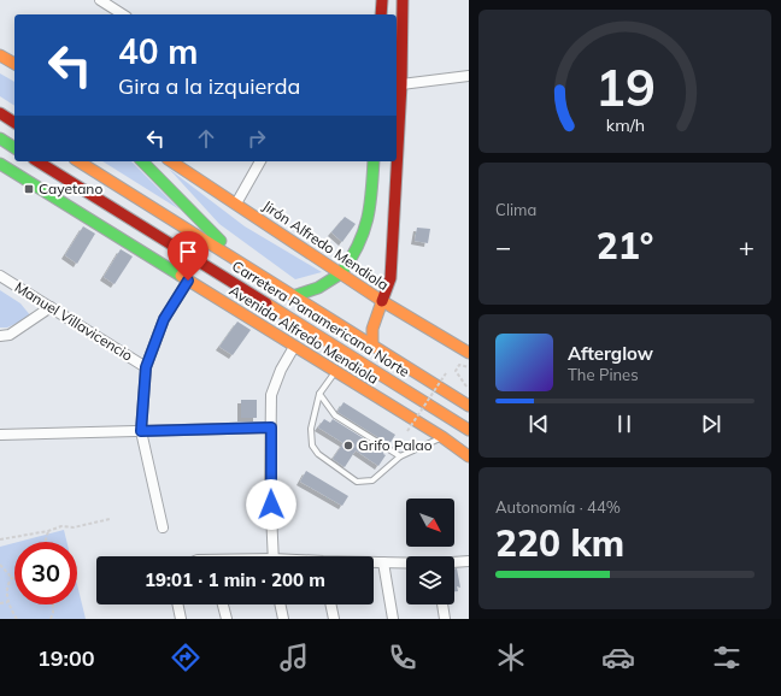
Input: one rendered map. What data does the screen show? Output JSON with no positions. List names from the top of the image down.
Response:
{
  "streets": {
    "main road": ["Jirón Alfredo Mendiola", "Carretera Panamericana Norte", "Avenida Alfredo Mendiola"],
    "street": ["Manuel Villavicencio"]
  },
  "places": {
    "transit": ["Cayetano"],
    "other": ["Grifo Palao"]
  },
  "north": "bottom right",
  "page": {
    "turn": ["40 m", "Gira a la izquierda"],
    "tile": [
      "Clima",
      ["Autonomía · 44%", "220 km"]
    ],
    "heat": ["−", "21°", "+"],
    "song": ["Afterglow", "The Pines"],
    "limit": "30",
    "trip": "19:01 · 1 min · 200 m",
    "tabs": "19:00",
    "gauge": ["19", "km/h"]
  }
}
